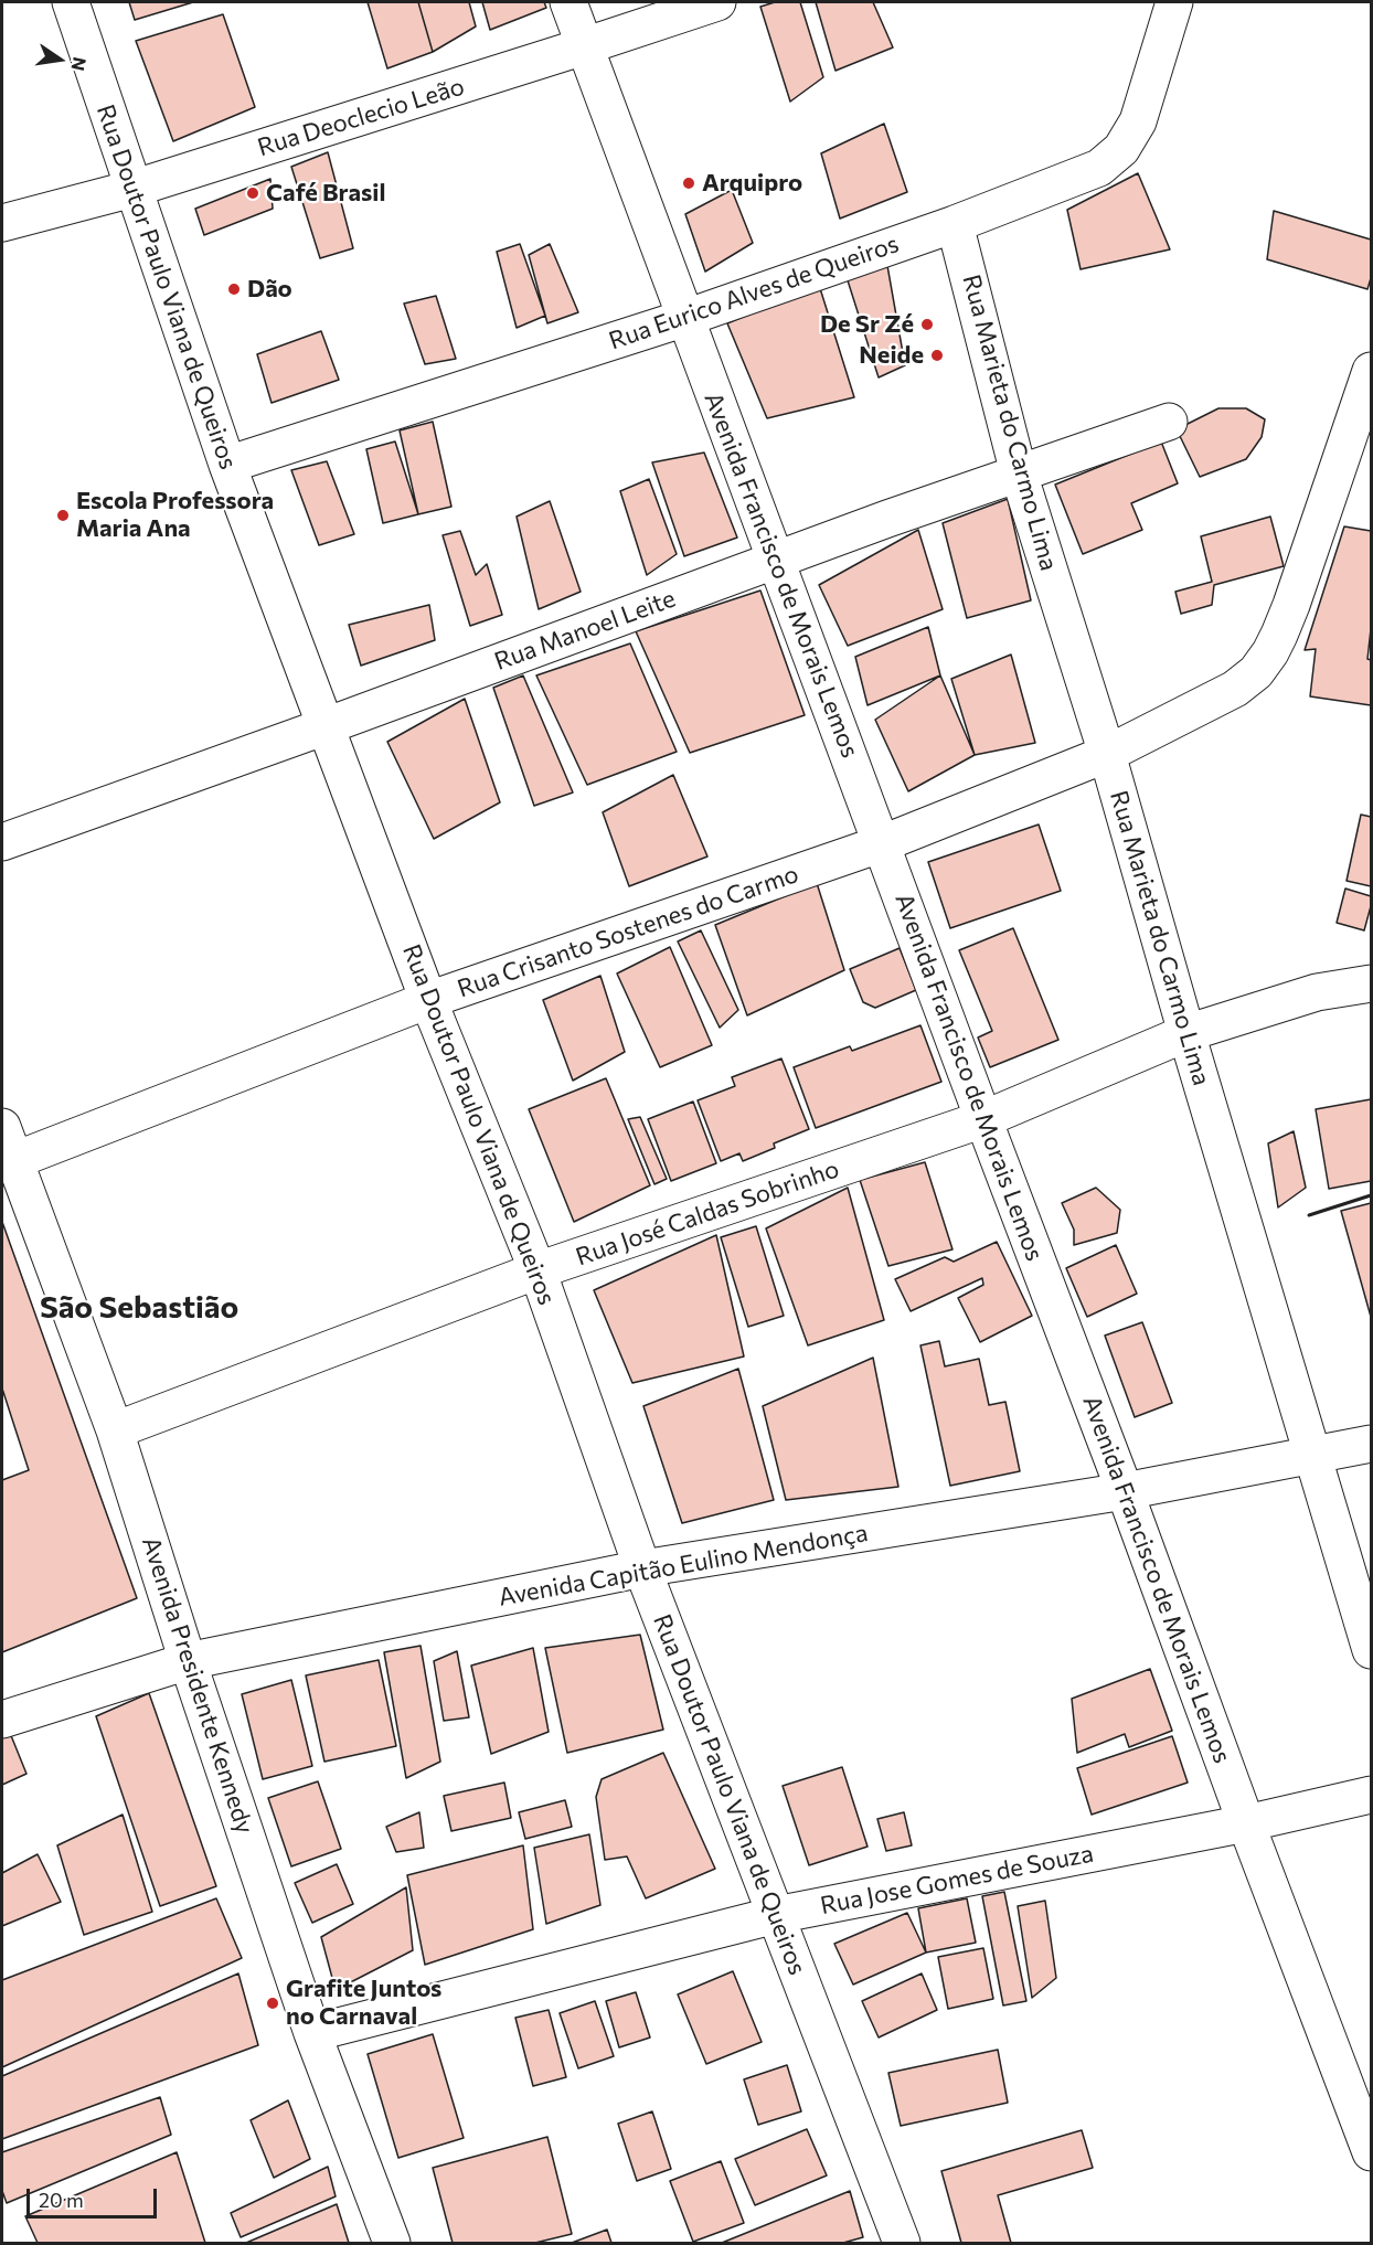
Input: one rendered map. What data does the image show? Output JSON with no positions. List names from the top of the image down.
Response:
{
  "streets": {
    "street": [
      "Rua Deoclecio Leão",
      "Rua Doutor Paulo Viana de Queiros",
      "Rua Eurico Alves de Queiros",
      "Rua Marieta do Carmo Lima",
      "Avenida Francisco de Morais Lemos",
      "Rua Manoel Leite",
      "Rua Crisanto Sostenes do Carmo",
      "Rua José Caldas Sobrinho",
      "Avenida Capitão Eulino Mendonça",
      "Avenida Presidente Kennedy",
      "Rua Jose Gomes de Souza"
    ]
  },
  "crossings": [
    ["Rua Deoclecio Leão", "Rua Doutor Paulo Viana de Queiros"],
    ["Rua Deoclecio Leão", "Avenida Francisco de Morais Lemos"],
    ["Rua Doutor Paulo Viana de Queiros", "Rua Eurico Alves de Queiros"],
    ["Rua Doutor Paulo Viana de Queiros", "Rua Manoel Leite"],
    ["Rua Doutor Paulo Viana de Queiros", "Rua Crisanto Sostenes do Carmo"],
    ["Rua Doutor Paulo Viana de Queiros", "Rua José Caldas Sobrinho"],
    ["Rua Doutor Paulo Viana de Queiros", "Avenida Capitão Eulino Mendonça"],
    ["Rua Doutor Paulo Viana de Queiros", "Rua Jose Gomes de Souza"],
    ["Rua Eurico Alves de Queiros", "Rua Marieta do Carmo Lima"],
    ["Rua Eurico Alves de Queiros", "Avenida Francisco de Morais Lemos"],
    ["Rua Marieta do Carmo Lima", "Rua Manoel Leite"],
    ["Rua Marieta do Carmo Lima", "Rua Crisanto Sostenes do Carmo"],
    ["Rua Marieta do Carmo Lima", "Rua José Caldas Sobrinho"],
    ["Rua Marieta do Carmo Lima", "Avenida Capitão Eulino Mendonça"],
    ["Avenida Francisco de Morais Lemos", "Rua Manoel Leite"],
    ["Avenida Francisco de Morais Lemos", "Rua Crisanto Sostenes do Carmo"],
    ["Avenida Francisco de Morais Lemos", "Rua José Caldas Sobrinho"],
    ["Avenida Francisco de Morais Lemos", "Avenida Capitão Eulino Mendonça"],
    ["Avenida Francisco de Morais Lemos", "Rua Jose Gomes de Souza"],
    ["Rua Crisanto Sostenes do Carmo", "Avenida Presidente Kennedy"],
    ["Rua José Caldas Sobrinho", "Avenida Presidente Kennedy"],
    ["Avenida Capitão Eulino Mendonça", "Avenida Presidente Kennedy"],
    ["Avenida Presidente Kennedy", "Rua Jose Gomes de Souza"]
  ],
  "districts": ["São Sebastião"],
  "places": [
    "Arquipro",
    "Café Brasil",
    "Dão",
    "De Sr Zé",
    "Neide",
    "Escola Professora Maria Ana",
    "Grafite Juntos no Carnaval"
  ],
  "scale_bar": "20 m",
  "north": "right"
}
